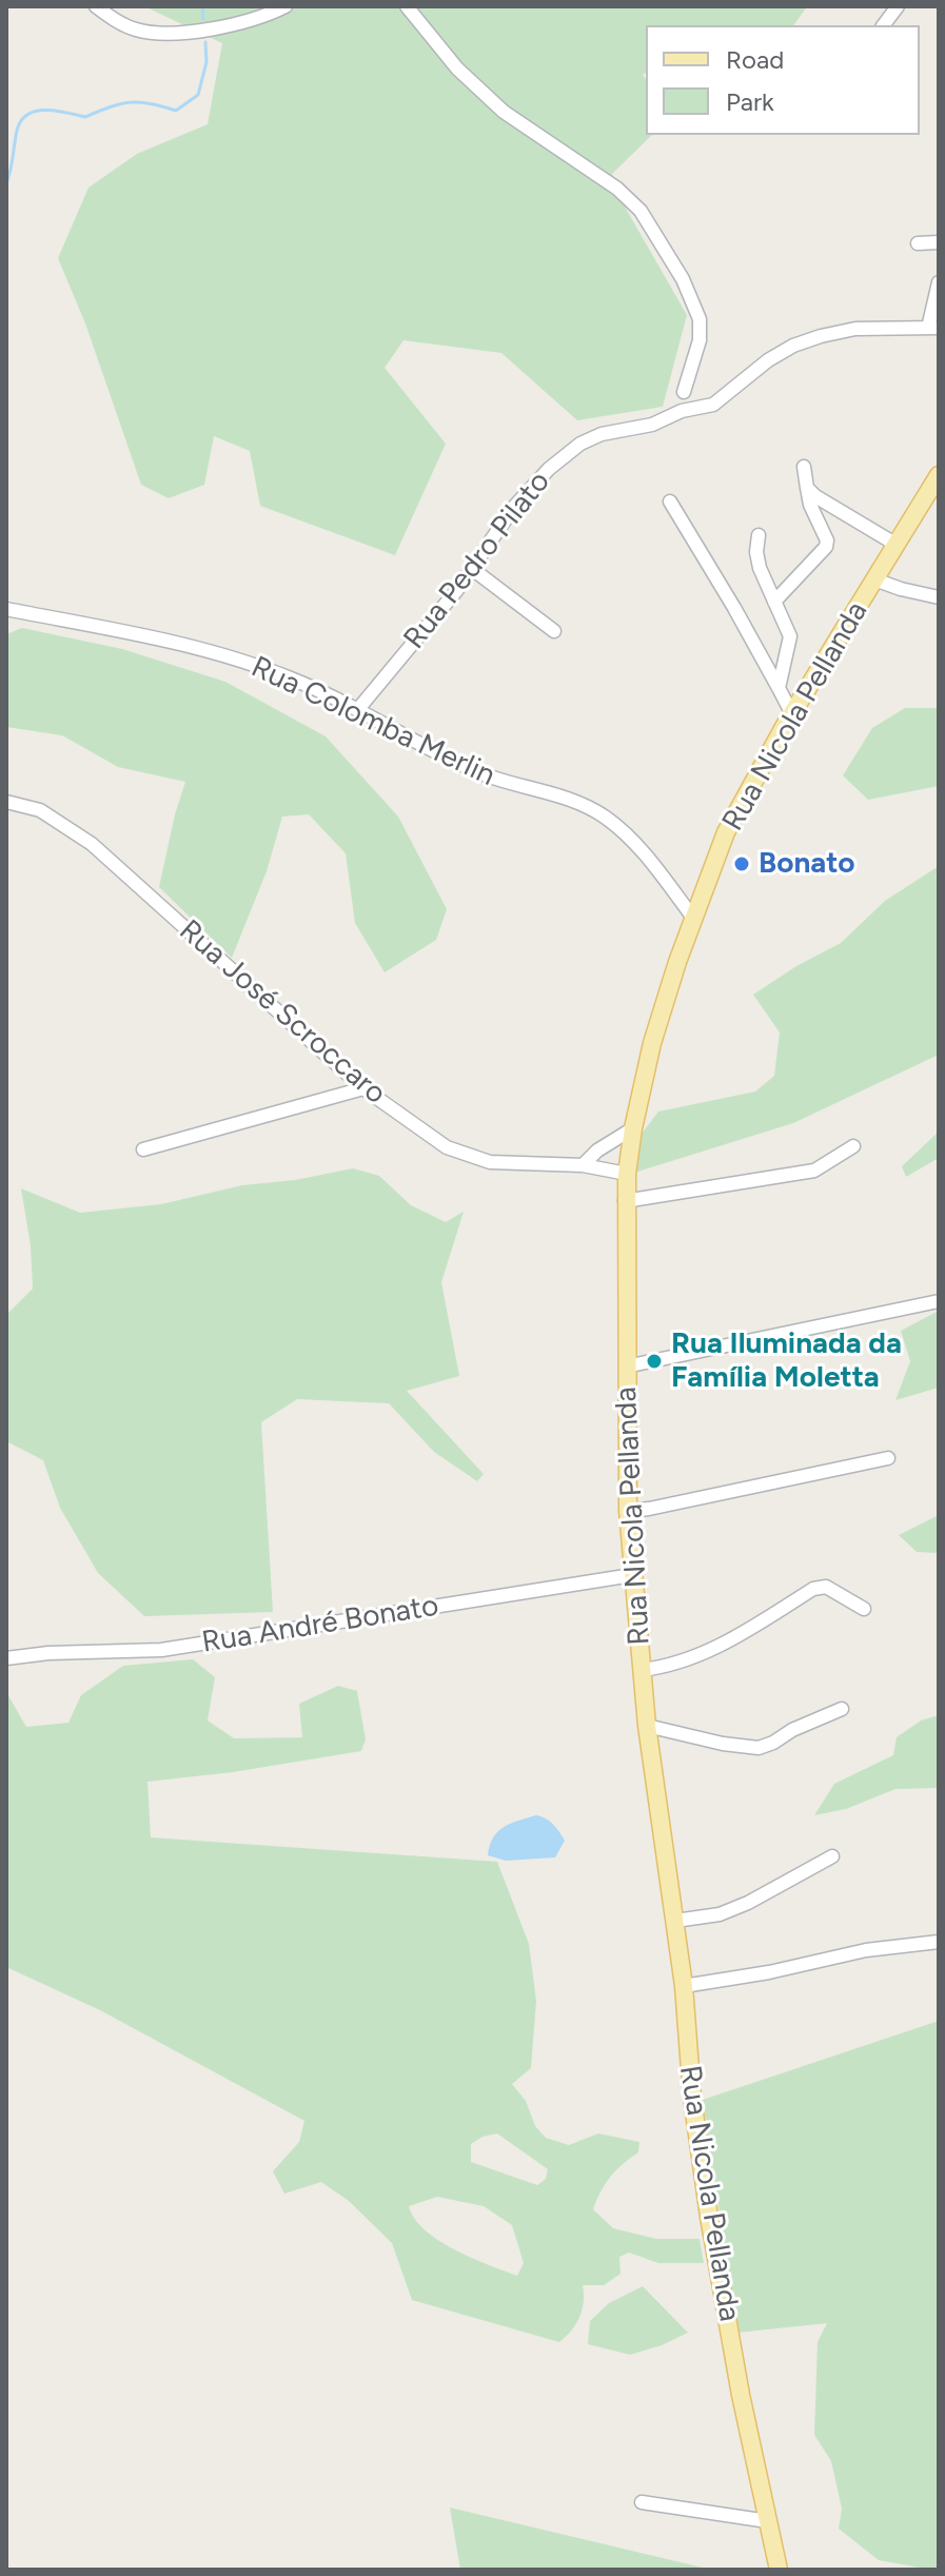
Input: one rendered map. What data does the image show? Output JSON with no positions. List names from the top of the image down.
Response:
{
  "streets": {
    "main road": ["Rua Nicola Pellanda"],
    "street": [
      "Rua Pedro Pilato",
      "Rua Colomba Merlin",
      "Rua José Scroccaro",
      "Rua André Bonato"
    ]
  },
  "crossings": [
    ["Rua Pedro Pilato", "Rua Colomba Merlin"],
    ["Rua Nicola Pellanda", "Rua Colomba Merlin"],
    ["Rua Nicola Pellanda", "Rua José Scroccaro"],
    ["Rua Nicola Pellanda", "Rua André Bonato"]
  ],
  "places": ["Bonato", "Rua Iluminada da Família Moletta"],
  "legend": ["Road", "Park"]
}
